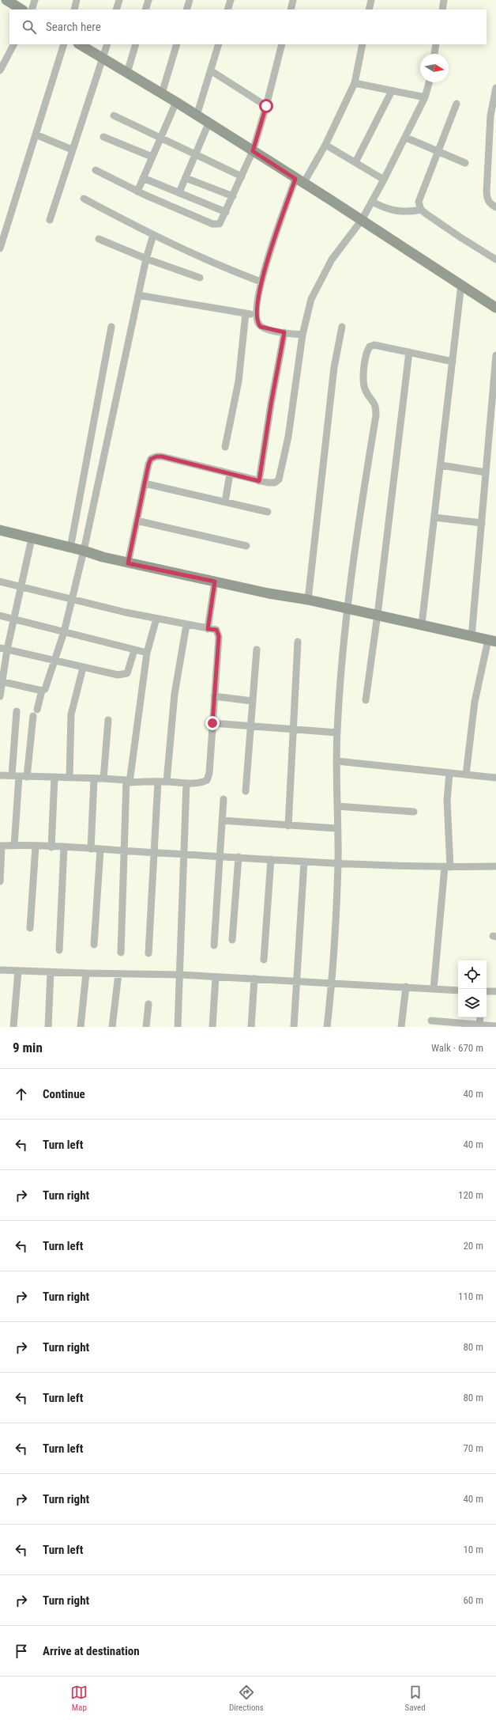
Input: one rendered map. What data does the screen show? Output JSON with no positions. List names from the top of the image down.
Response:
{
  "north": "right",
  "page": {
    "search": "Search here",
    "heading": ["9 min", "Walk · 670 m"],
    "list": [
      ["Continue", "40 m"],
      ["Turn left", "40 m"],
      ["Turn right", "120 m"],
      ["Turn left", "20 m"],
      ["Turn right", "110 m"],
      ["Turn right", "80 m"],
      ["Turn left", "80 m"],
      ["Turn left", "70 m"],
      ["Turn right", "40 m"],
      ["Turn left", "10 m"],
      ["Turn right", "60 m"],
      "Arrive at destination"
    ],
    "nav": ["Map", "Directions", "Saved"]
  }
}
